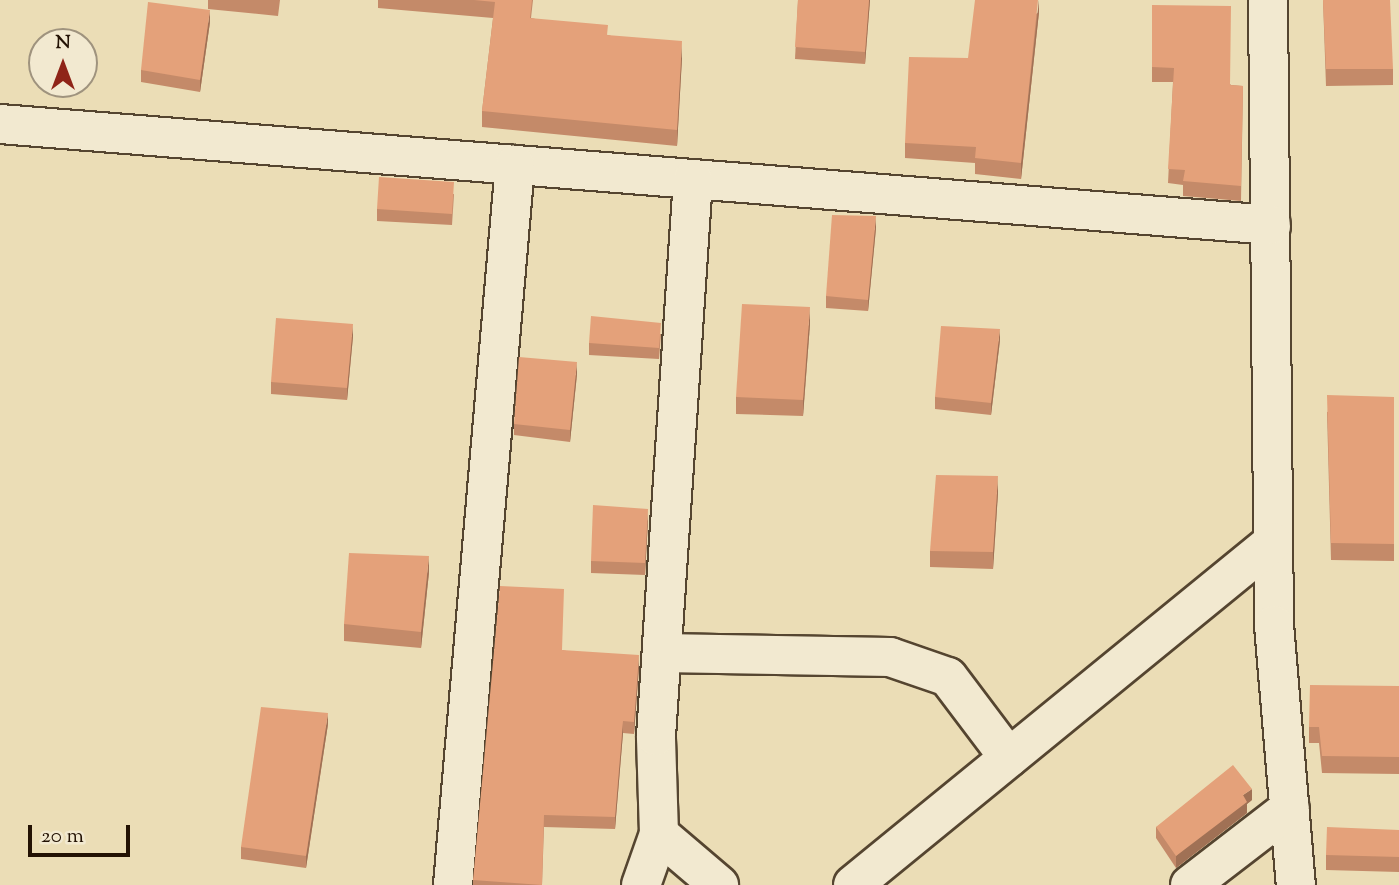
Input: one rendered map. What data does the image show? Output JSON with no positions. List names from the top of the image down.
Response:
{
  "scale_bar": "20 m",
  "north": "top"
}
